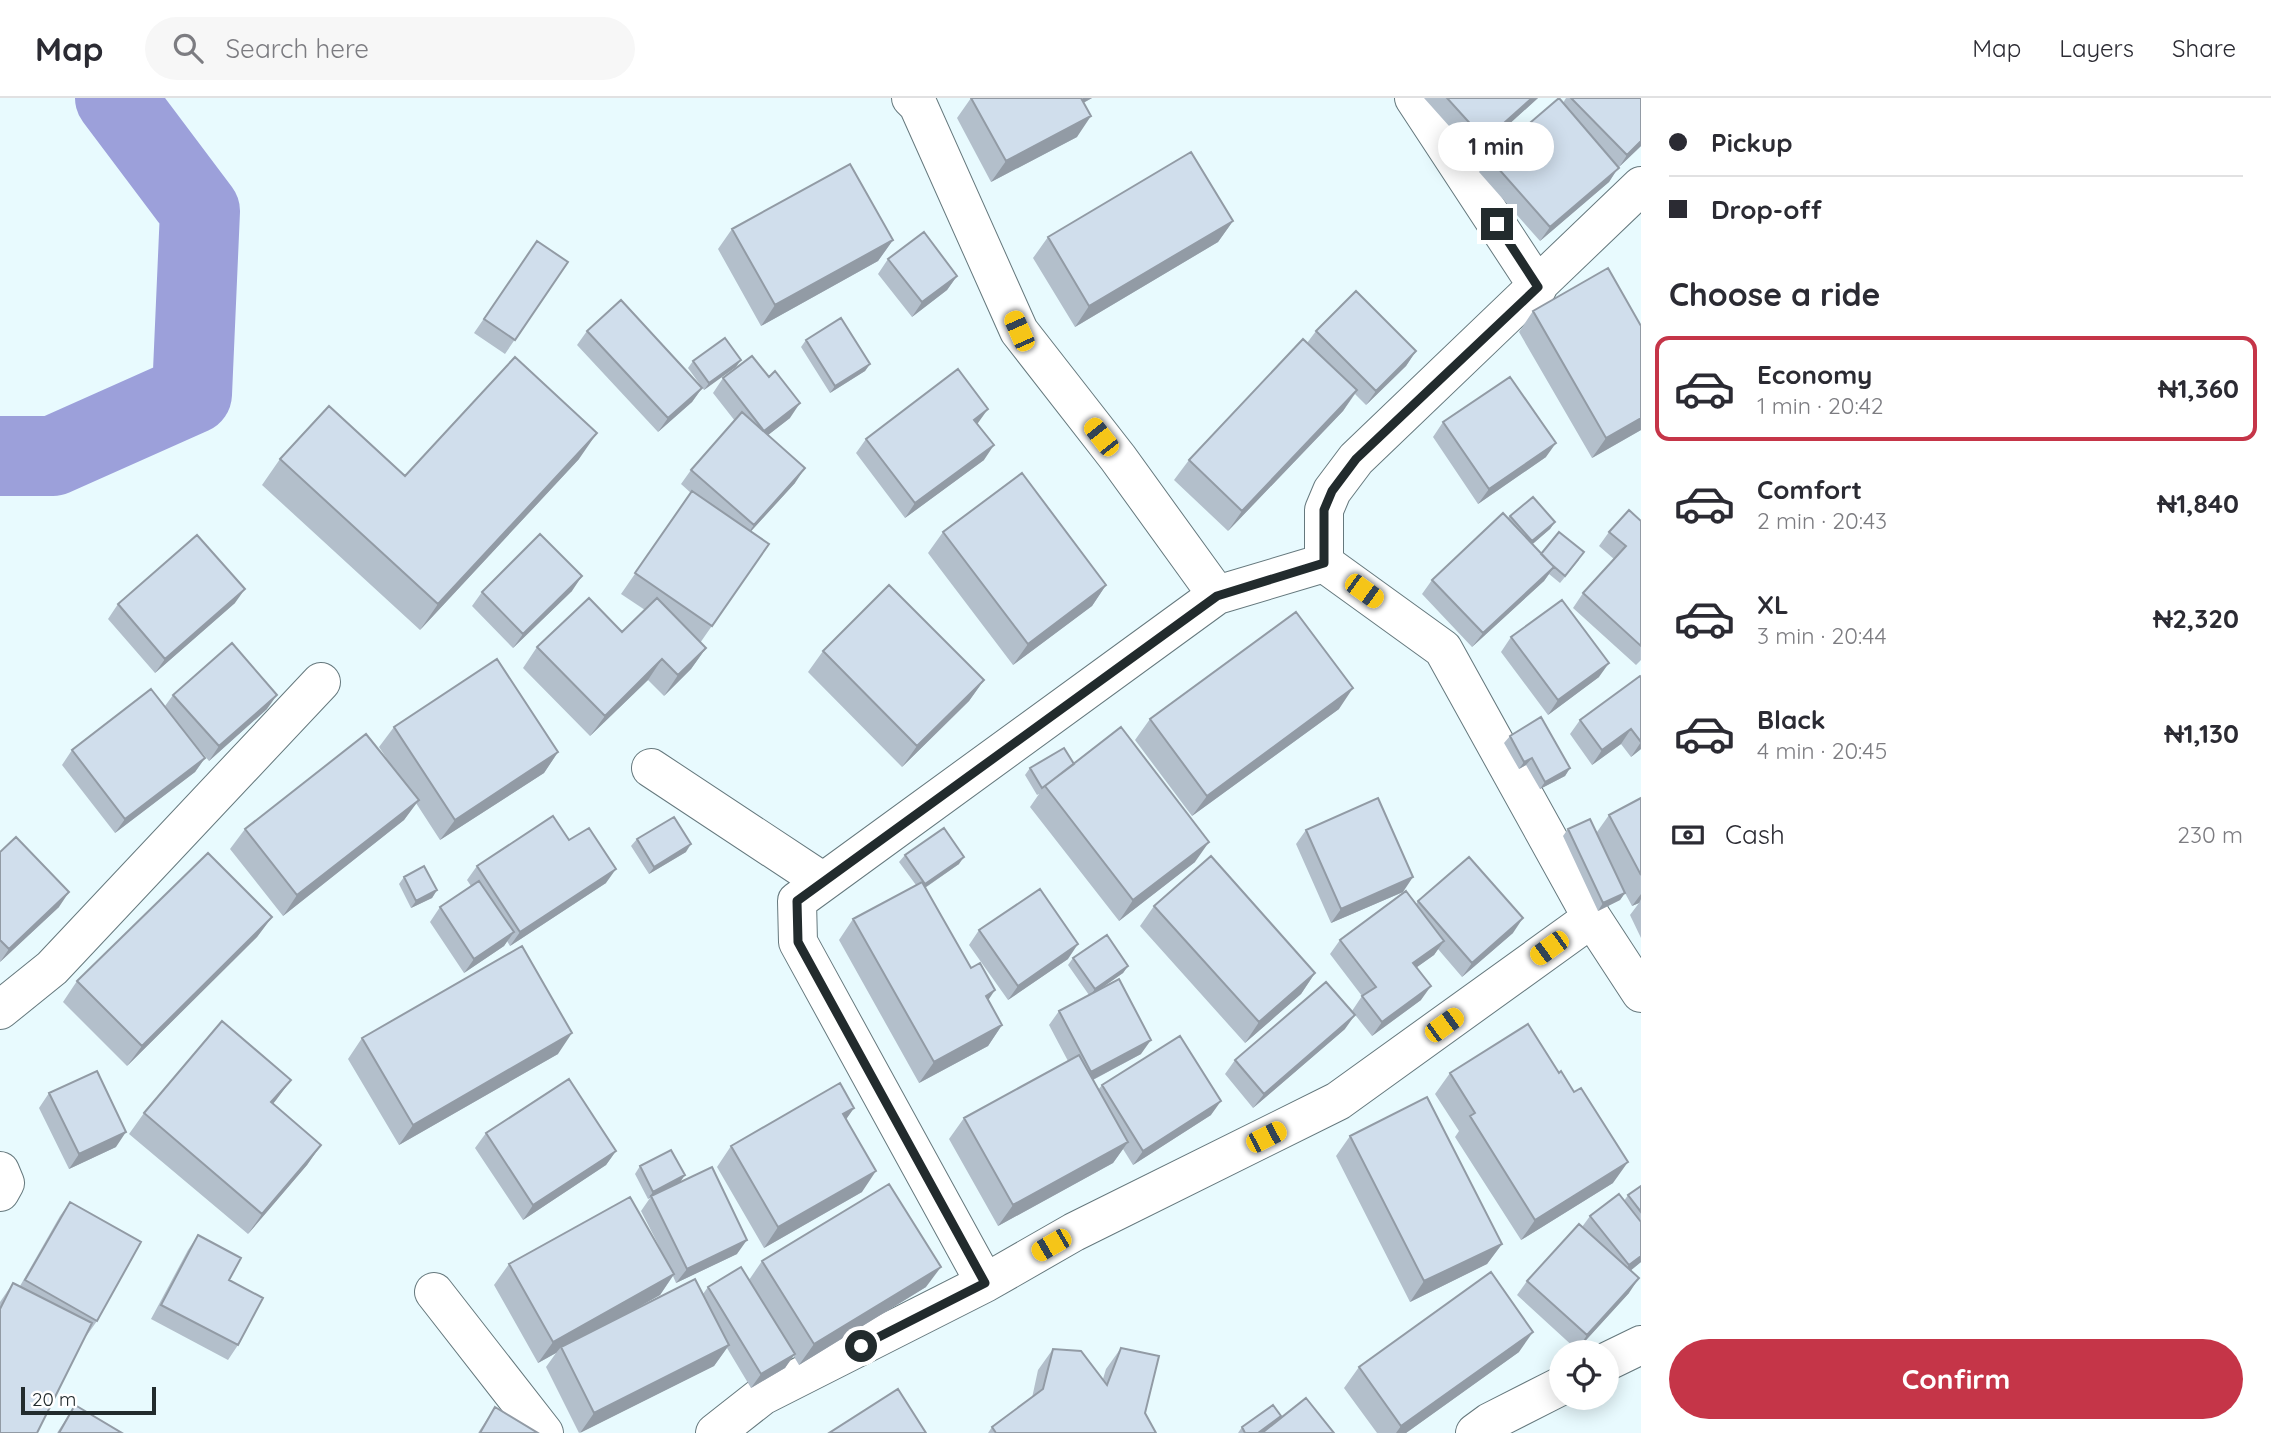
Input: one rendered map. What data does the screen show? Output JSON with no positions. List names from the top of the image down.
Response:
{
  "scale_bar": "20 m",
  "page": {
    "header": "Map",
    "search": "Search here",
    "nav": ["Map", "Layers", "Share"],
    "banner": ["Pickup", "Drop-off"],
    "bubble": "1 min",
    "heading": "Choose a ride",
    "list": [
      {
        "name": "Economy",
        "note": "1 min · 20:42",
        "value": "₦1,360"
      },
      {
        "name": "Comfort",
        "note": "2 min · 20:43",
        "value": "₦1,840"
      },
      {
        "name": "XL",
        "note": "3 min · 20:44",
        "value": "₦2,320"
      },
      {
        "name": "Black",
        "note": "4 min · 20:45",
        "value": "₦1,130"
      }
    ],
    "pay": ["Cash", "230 m"],
    "buttons": "Confirm",
    "scale": "20 m"
  }
}
